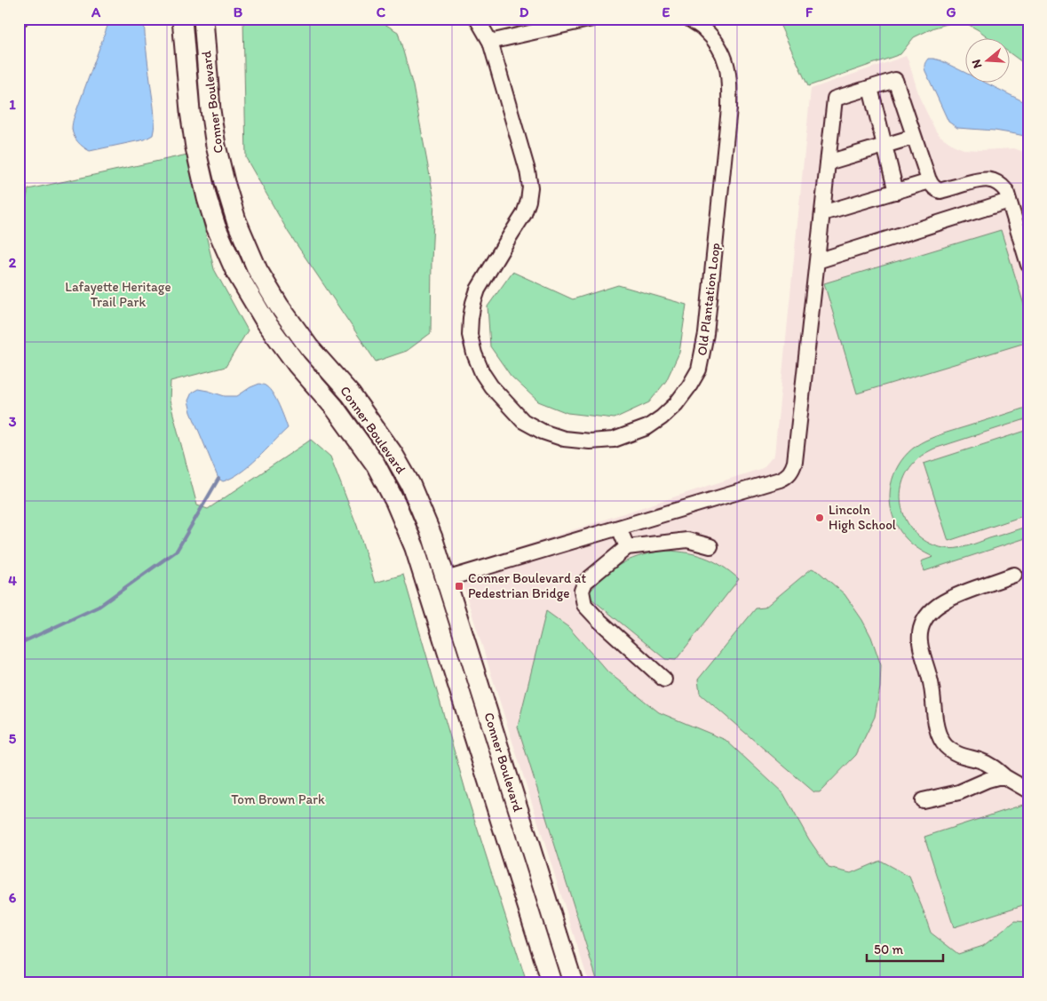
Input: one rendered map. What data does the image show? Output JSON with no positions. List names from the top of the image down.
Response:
{
  "streets": {
    "main road": ["Conner Boulevard"],
    "street": ["Old Plantation Loop"]
  },
  "parks": ["Lafayette Heritage Trail Park", "Tom Brown Park"],
  "places": {
    "other": ["Lincoln High School"],
    "transit": ["Conner Boulevard at Pedestrian Bridge"]
  },
  "scale_bar": "50 m",
  "north": "left",
  "grid": {
    "columns": [
      "A",
      "B",
      "C",
      "D",
      "E",
      "F",
      "G"
    ],
    "rows": [
      "1",
      "2",
      "3",
      "4",
      "5",
      "6"
    ]
  }
}
